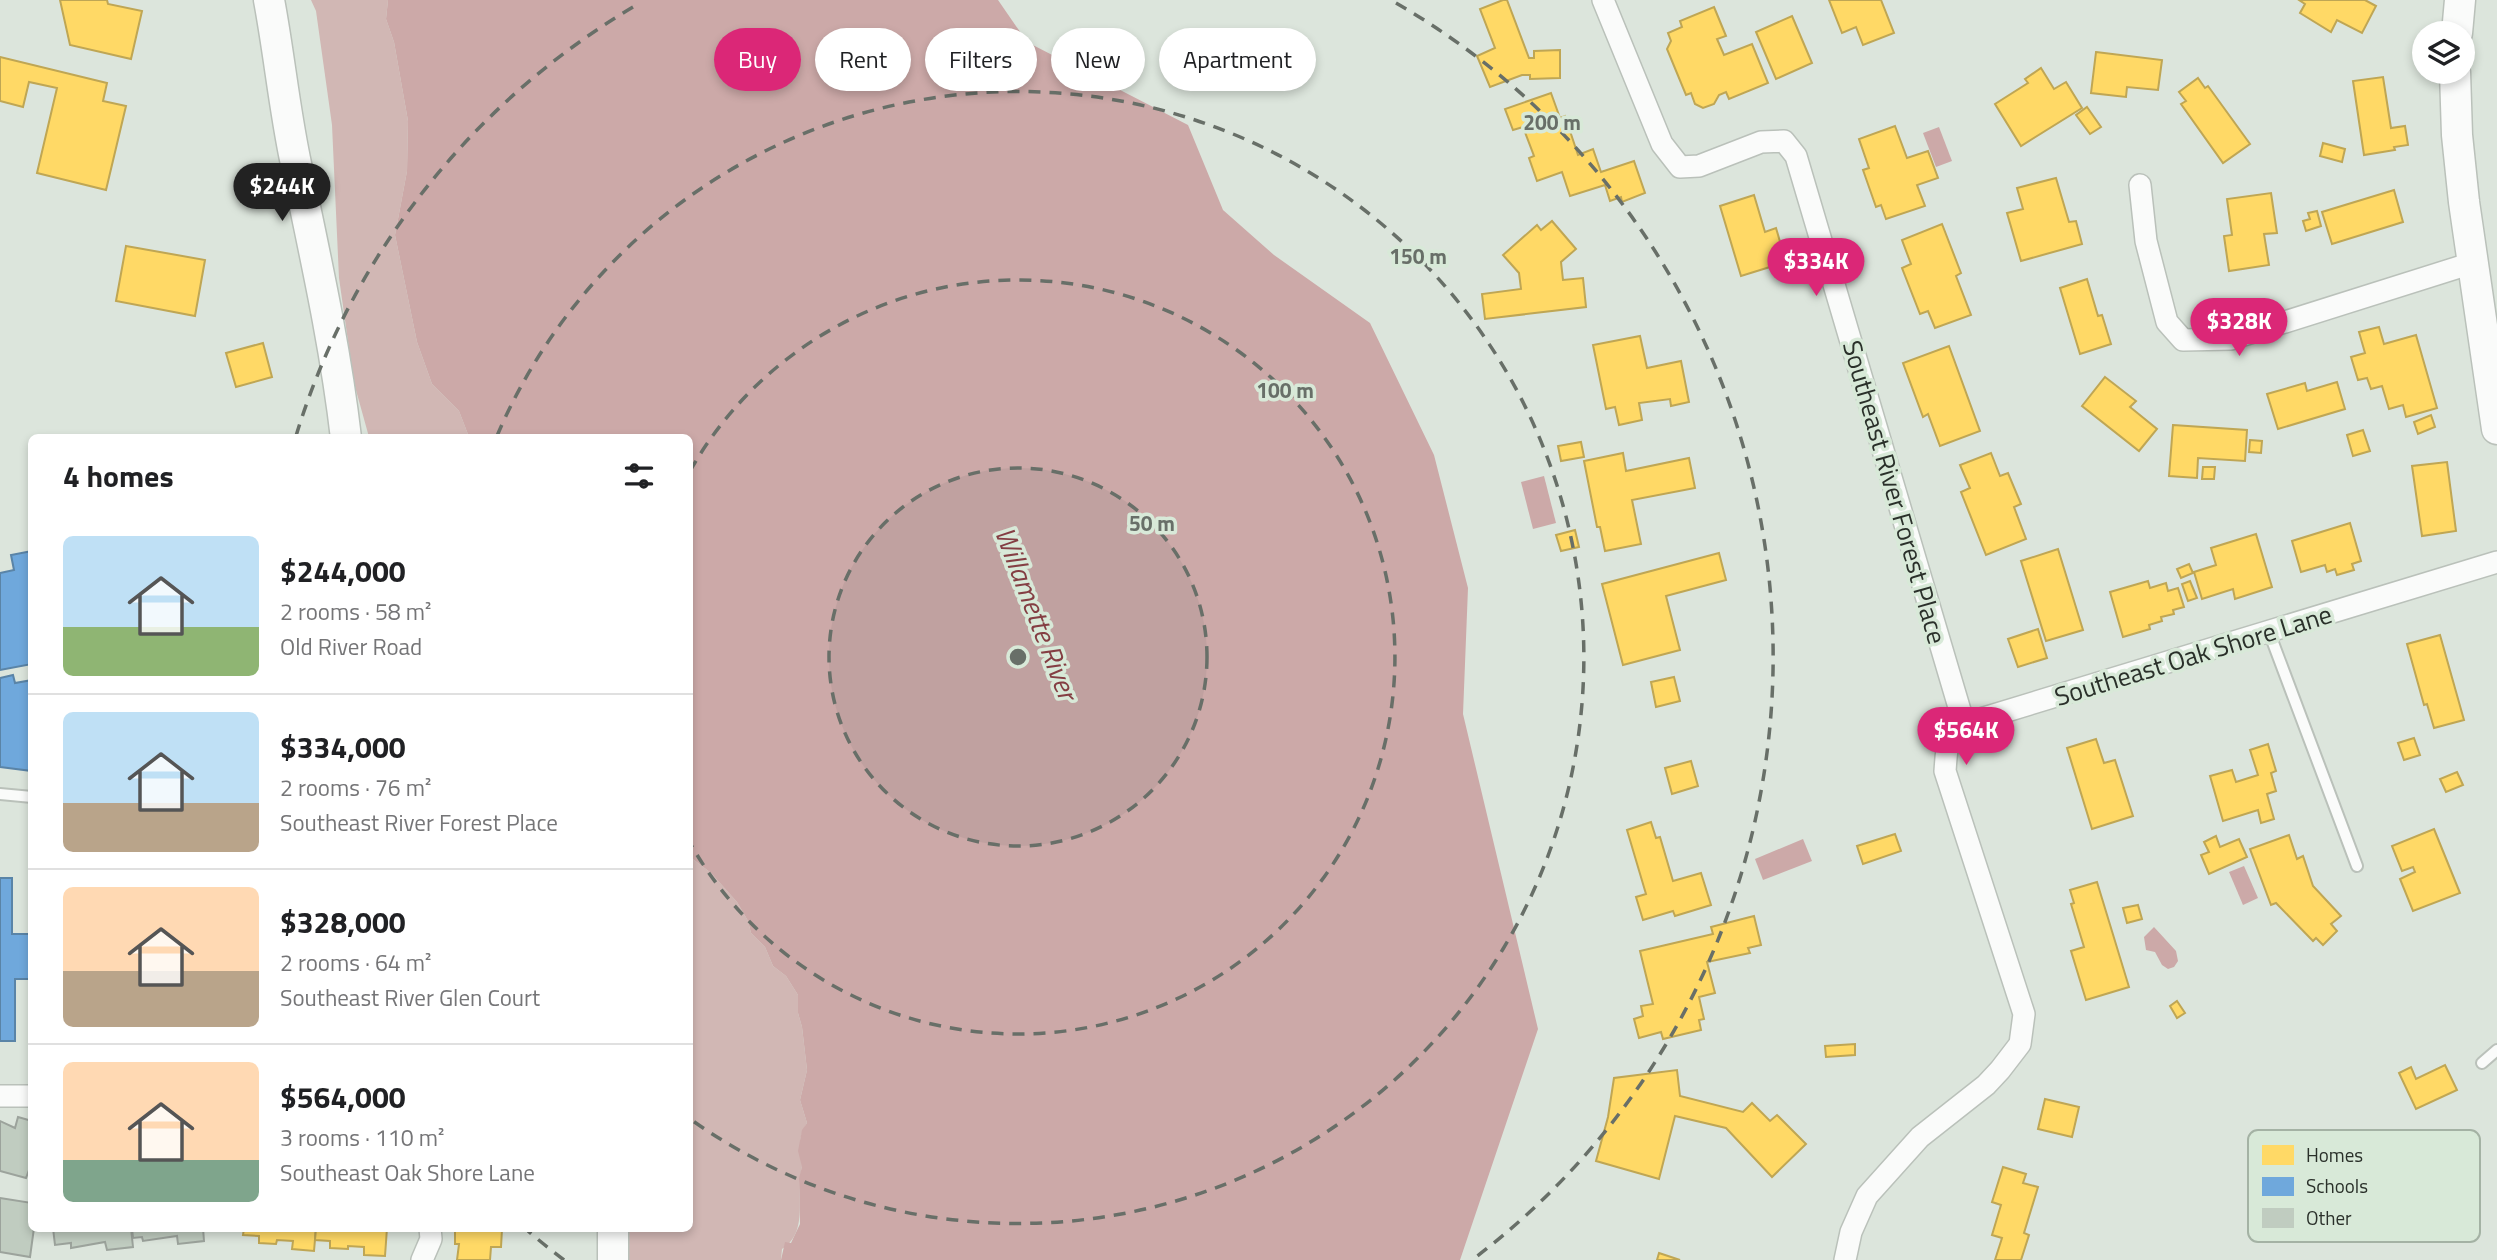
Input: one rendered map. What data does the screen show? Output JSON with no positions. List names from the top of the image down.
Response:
{
  "streets": {
    "street": ["Southeast River Forest Place", "Southeast Oak Shore Lane"]
  },
  "crossings": [
    ["Southeast River Forest Place", "Southeast Oak Shore Lane"]
  ],
  "water": ["Willamette River"],
  "legend": ["Homes", "Schools", "Other"],
  "page": {
    "chip": [
      "Buy",
      "Rent",
      "Filters",
      "New",
      "Apartment"
    ],
    "price": [
      "$244K",
      "$334K",
      "$328K",
      "$564K"
    ],
    "heading": "4 homes",
    "list": [
      {
        "name": "$244,000",
        "note": "2 rooms · 58 m² · Old River Road"
      },
      {
        "name": "$334,000",
        "note": "2 rooms · 76 m² · Southeast River Forest Place"
      },
      {
        "name": "$328,000",
        "note": "2 rooms · 64 m² · Southeast River Glen Court"
      },
      {
        "name": "$564,000",
        "note": "3 rooms · 110 m² · Southeast Oak Shore Lane"
      }
    ]
  },
  "rings": [
    "200 m",
    "150 m",
    "100 m",
    "50 m"
  ]
}
